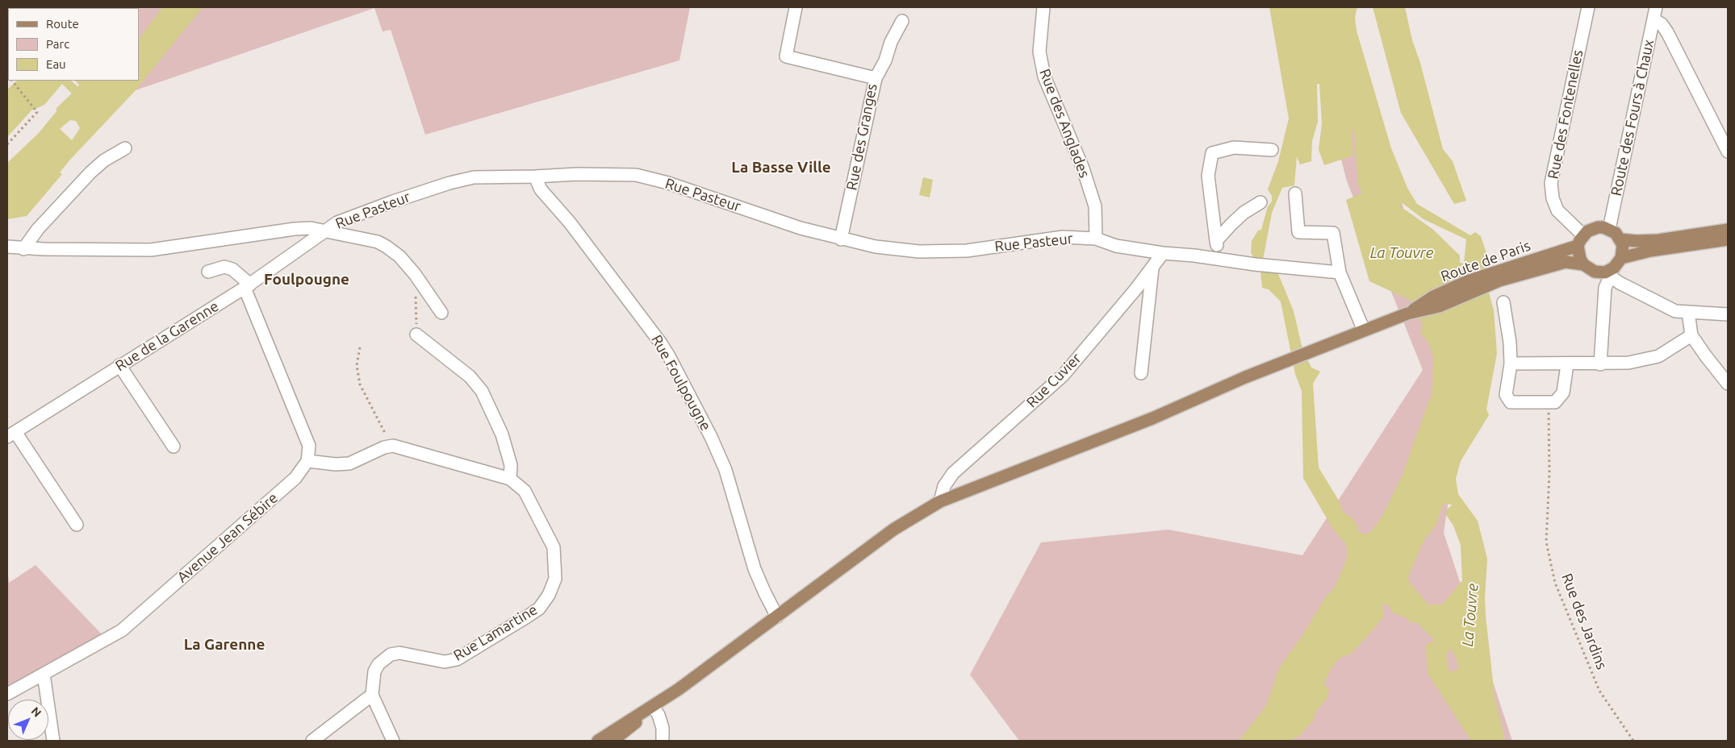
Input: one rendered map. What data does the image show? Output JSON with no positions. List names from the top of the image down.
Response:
{
  "streets": {
    "main road": ["Route de Paris"],
    "street": [
      "Rue des Fontenelles",
      "Route des Fours à Chaux",
      "Rue des Anglades",
      "Rue des Granges",
      "Rue Pasteur",
      "Rue de la Garenne",
      "Rue Cuvier",
      "Rue Foulpougne",
      "Avenue Jean Sébire",
      "Rue Lamartine"
    ],
    "path": ["Rue des Jardins"]
  },
  "crossings": [
    ["Rue des Fontenelles", "Route des Fours à Chaux"],
    ["Rue des Fontenelles", "Route de Paris"],
    ["Route des Fours à Chaux", "Route de Paris"],
    ["Rue des Anglades", "Rue Pasteur"],
    ["Rue des Granges", "Rue Pasteur"],
    ["Rue Pasteur", "Rue de la Garenne"],
    ["Rue Pasteur", "Rue Cuvier"],
    ["Rue Pasteur", "Rue Foulpougne"]
  ],
  "districts": ["La Basse Ville", "Foulpougne", "La Garenne"],
  "water": ["La Touvre"],
  "legend": ["Route", "Parc", "Eau"],
  "north": "top right"
}
